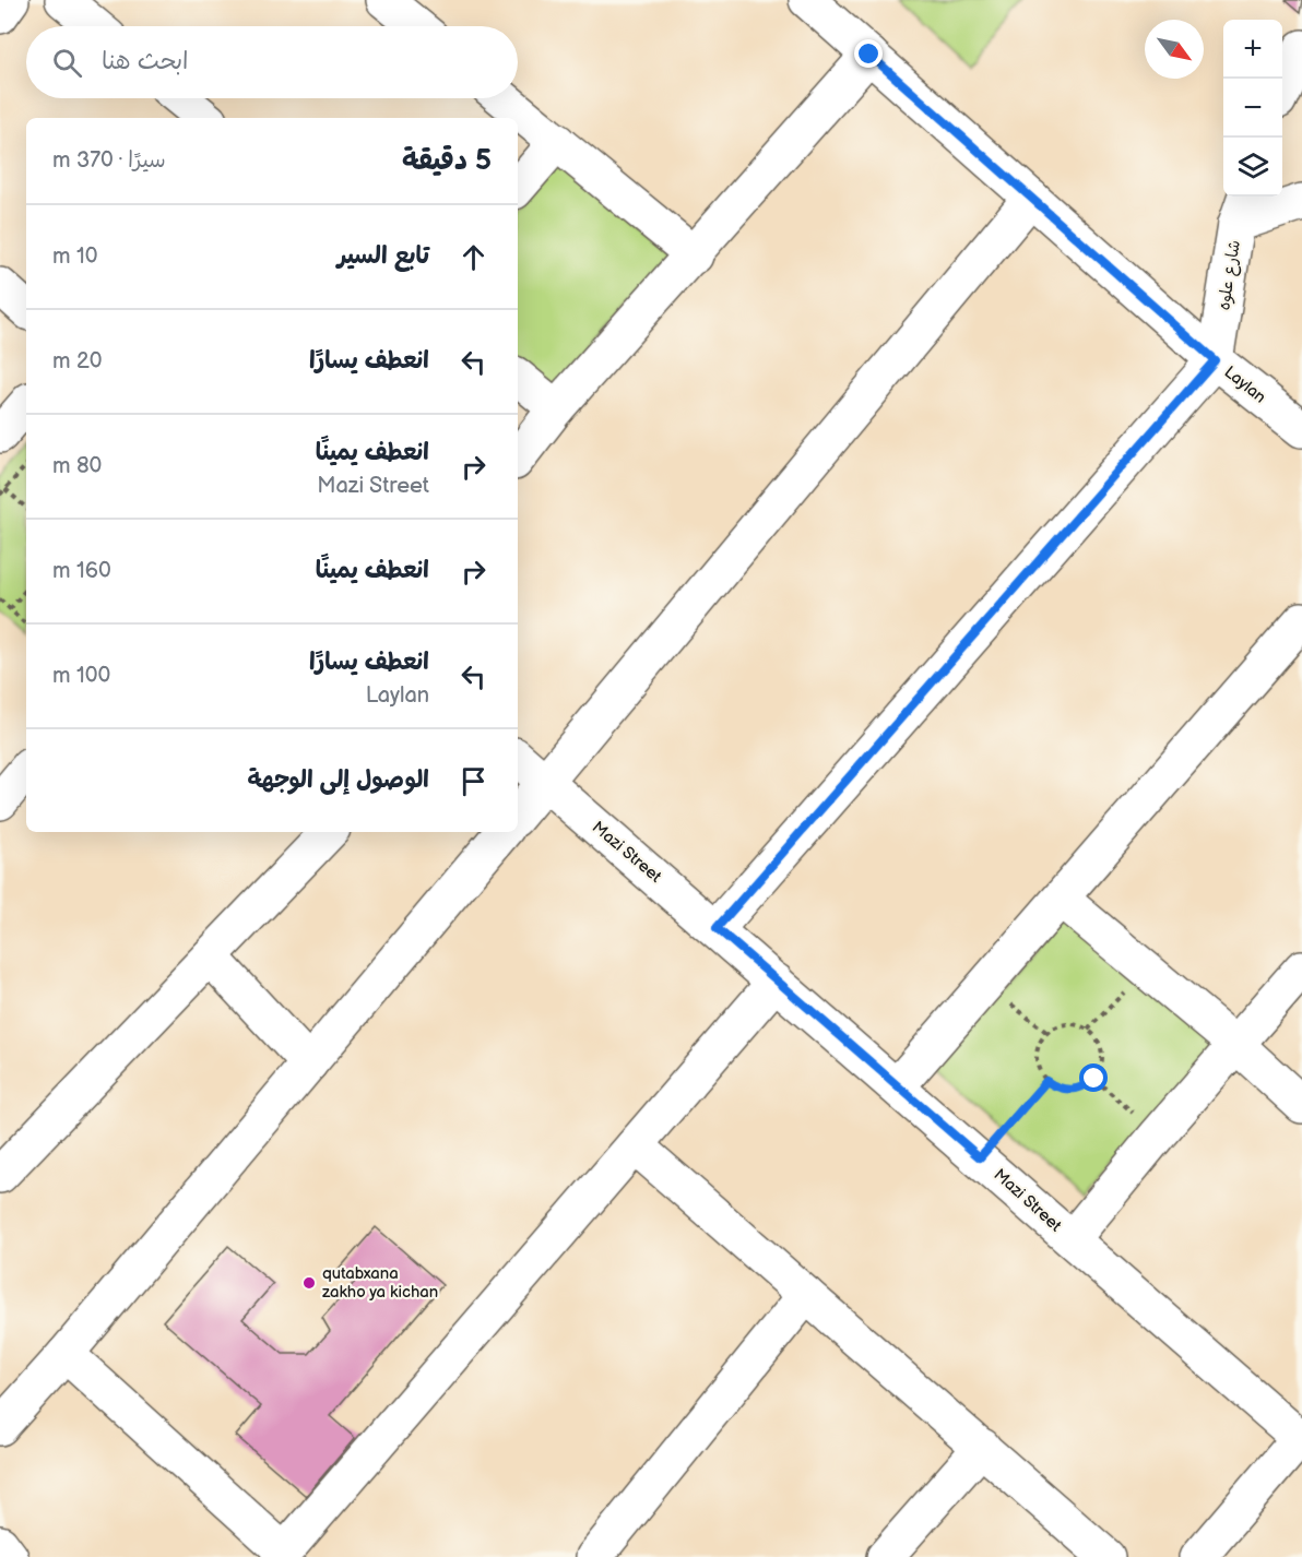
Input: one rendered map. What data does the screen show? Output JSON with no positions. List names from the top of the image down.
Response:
{
  "streets": {
    "street": ["شارع علوه", "Laylan", "Mazi Street"]
  },
  "crossings": [
    ["شارع علوه", "Laylan"]
  ],
  "places": ["qutabxana zakho ya kichan"],
  "north": "bottom right",
  "page": {
    "map_buttons": ["+", "−"],
    "search": "ابحث هنا",
    "heading": ["5 دقيقة", "سيرًا · 370 m"],
    "list": [
      ["تابع السير", "10 m"],
      ["انعطف يسارًا", "20 m"],
      ["انعطف يمينًا", "Mazi Street", "80 m"],
      ["انعطف يمينًا", "160 m"],
      ["انعطف يسارًا", "Laylan", "100 m"],
      "الوصول إلى الوجهة"
    ]
  }
}
